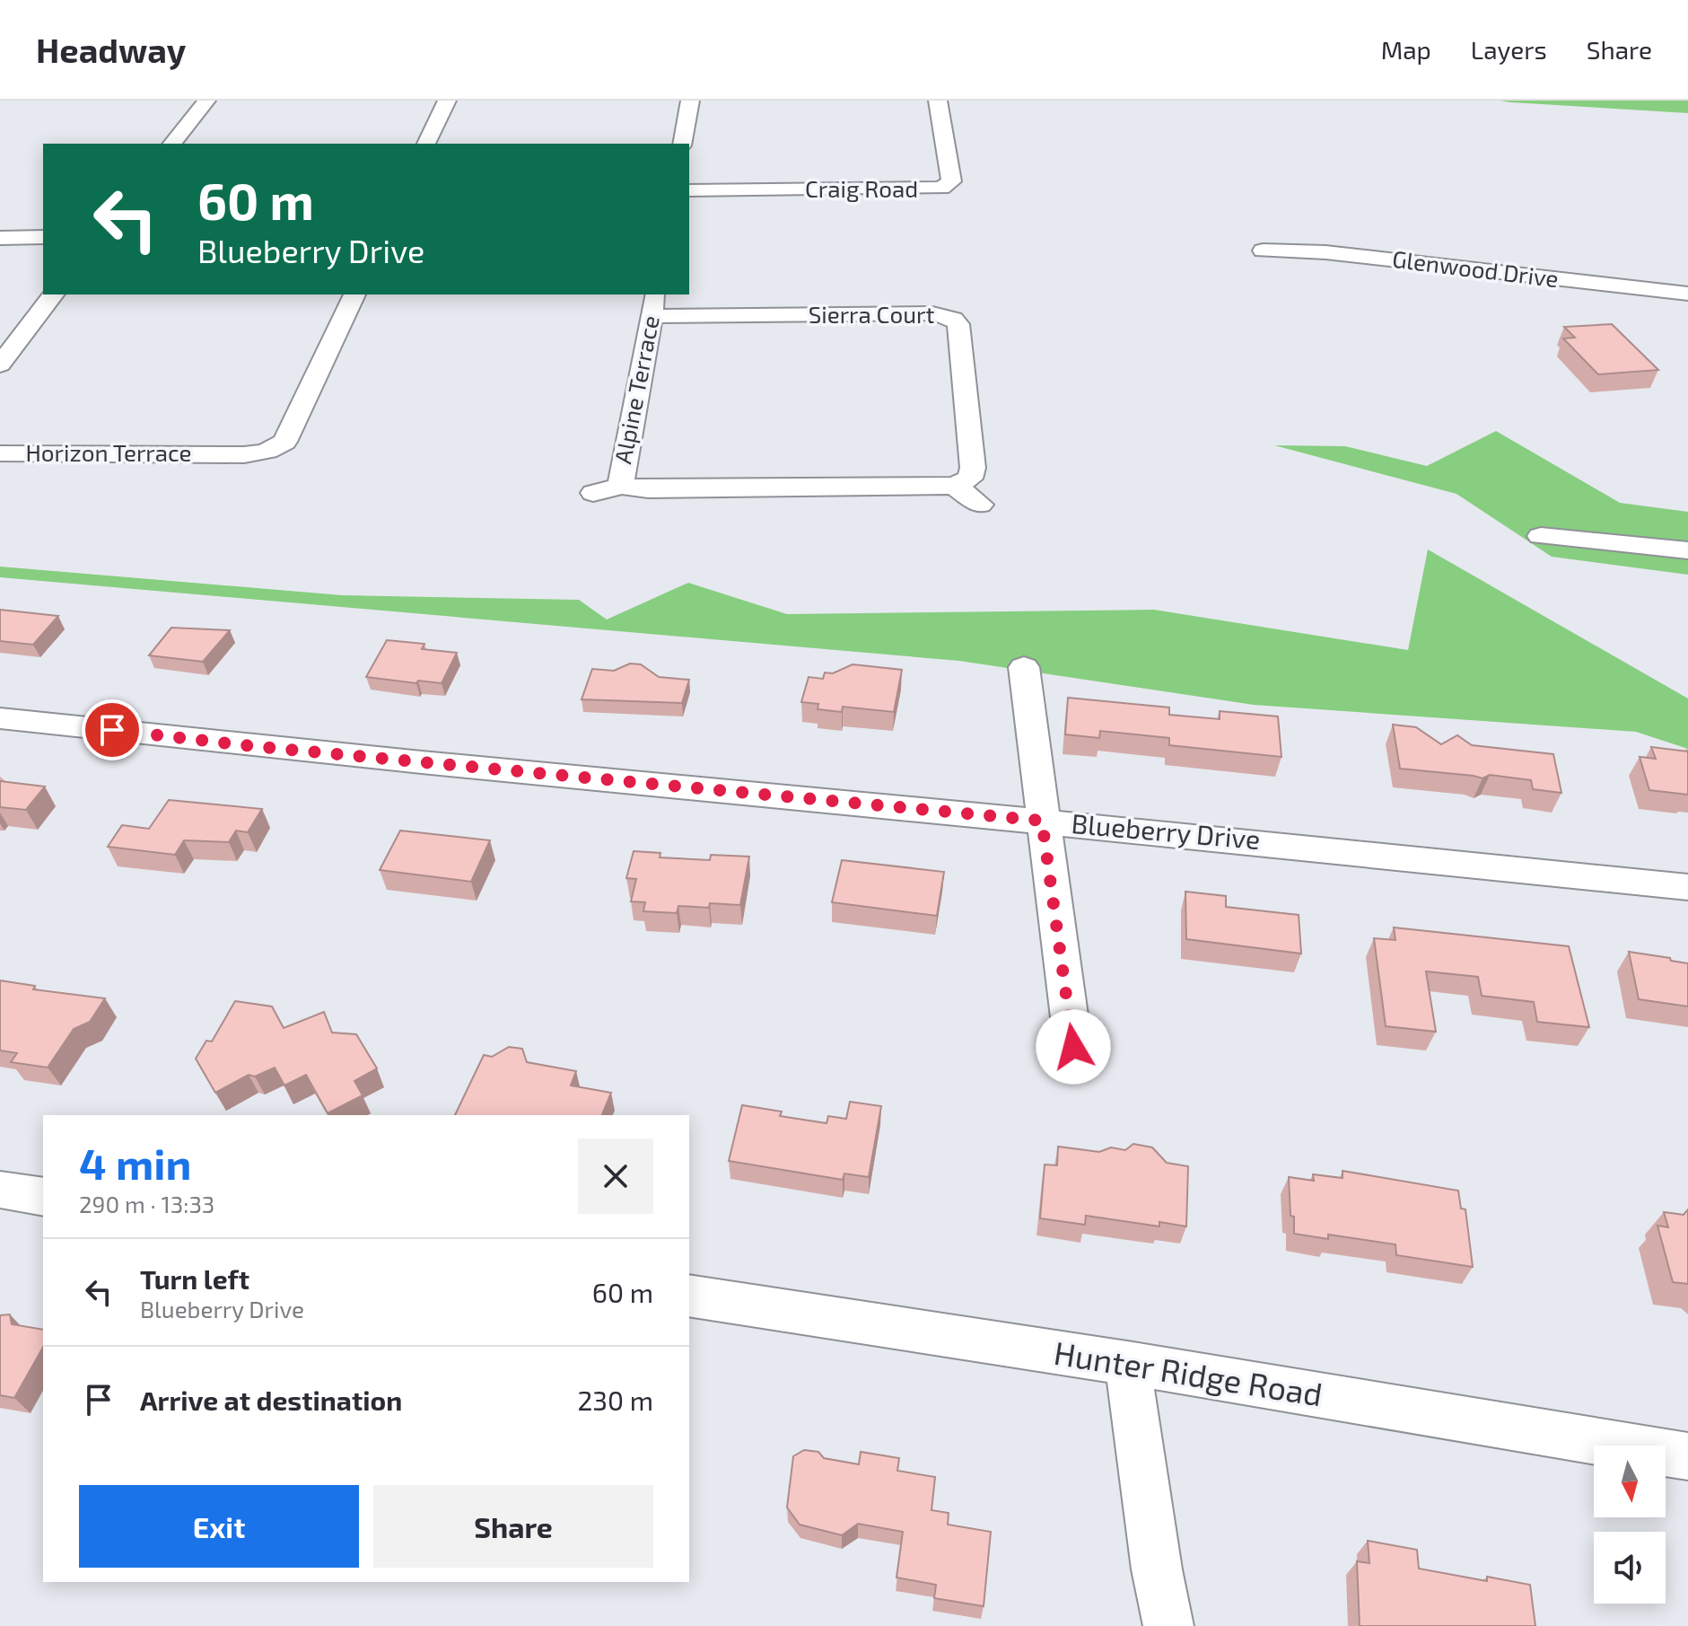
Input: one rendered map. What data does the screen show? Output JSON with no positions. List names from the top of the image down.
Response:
{
  "streets": {
    "street": [
      "Craig Road",
      "Glenwood Drive",
      "Sierra Court",
      "Alpine Terrace",
      "Horizon Terrace",
      "Blueberry Drive",
      "Hunter Ridge Road"
    ]
  },
  "crossings": [
    ["Sierra Court", "Alpine Terrace"]
  ],
  "north": "bottom",
  "page": {
    "header": "Headway",
    "nav": ["Map", "Layers", "Share"],
    "turn": ["60 m", "Blueberry Drive"],
    "heading": ["4 min", "290 m · 13:33"],
    "list": [
      {
        "name": "Turn left",
        "note": "Blueberry Drive",
        "value": "60 m"
      },
      {
        "name": "Arrive at destination",
        "value": "230 m"
      }
    ],
    "buttons": ["Exit", "Share"]
  }
}
